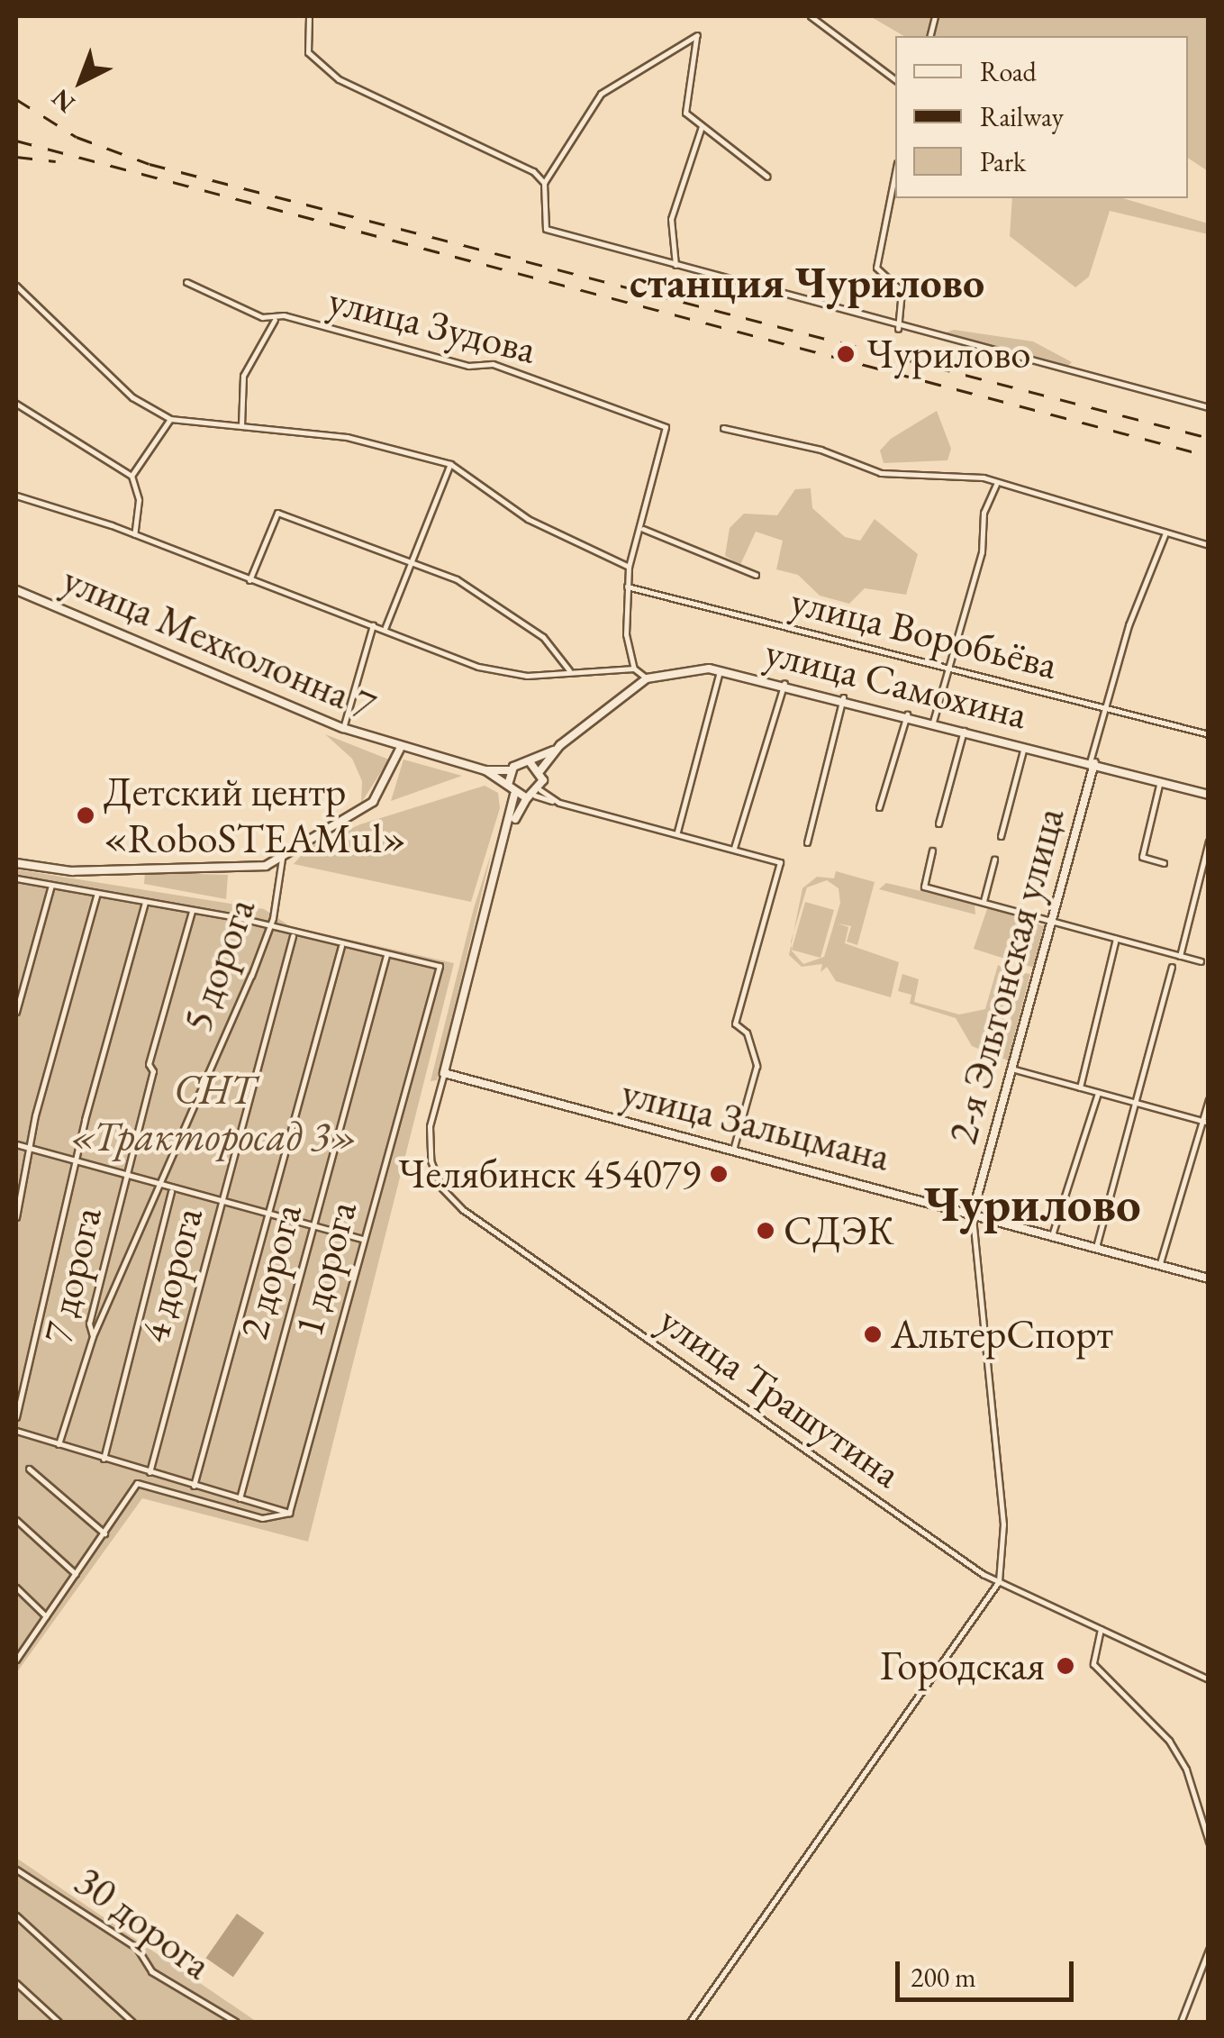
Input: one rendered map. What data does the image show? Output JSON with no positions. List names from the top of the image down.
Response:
{
  "streets": {
    "street": [
      "улица Зудова",
      "улица Воробьёва",
      "улица Мехколонна 7",
      "улица Самохина",
      "5 дорога",
      "2-я Эльтонская улица",
      "улица Зальцмана",
      "1 дорога",
      "2 дорога",
      "7 дорога",
      "4 дорога",
      "улица Трашутина",
      "30 дорога"
    ]
  },
  "crossings": [
    ["улица Зудова", "улица Воробьёва"],
    ["улица Самохина", "2-я Эльтонская улица"],
    ["5 дорога", "1 дорога"],
    ["5 дорога", "7 дорога"],
    ["2-я Эльтонская улица", "улица Зальцмана"],
    ["2-я Эльтонская улица", "улица Трашутина"],
    ["улица Зальцмана", "улица Трашутина"],
    ["1 дорога", "2 дорога"],
    ["1 дорога", "7 дорога"],
    ["1 дорога", "4 дорога"]
  ],
  "districts": ["станция Чурилово", "Чурилово"],
  "parks": ["СНТ «Тракторосад 3»"],
  "places": [
    "Чурилово",
    "Детский центр «RoboSTEAMul»",
    "Челябинск 454079",
    "СДЭК",
    "АльтерСпорт",
    "Городская"
  ],
  "legend": ["Road", "Railway", "Park"],
  "scale_bar": "200 m",
  "north": "bottom left"
}
